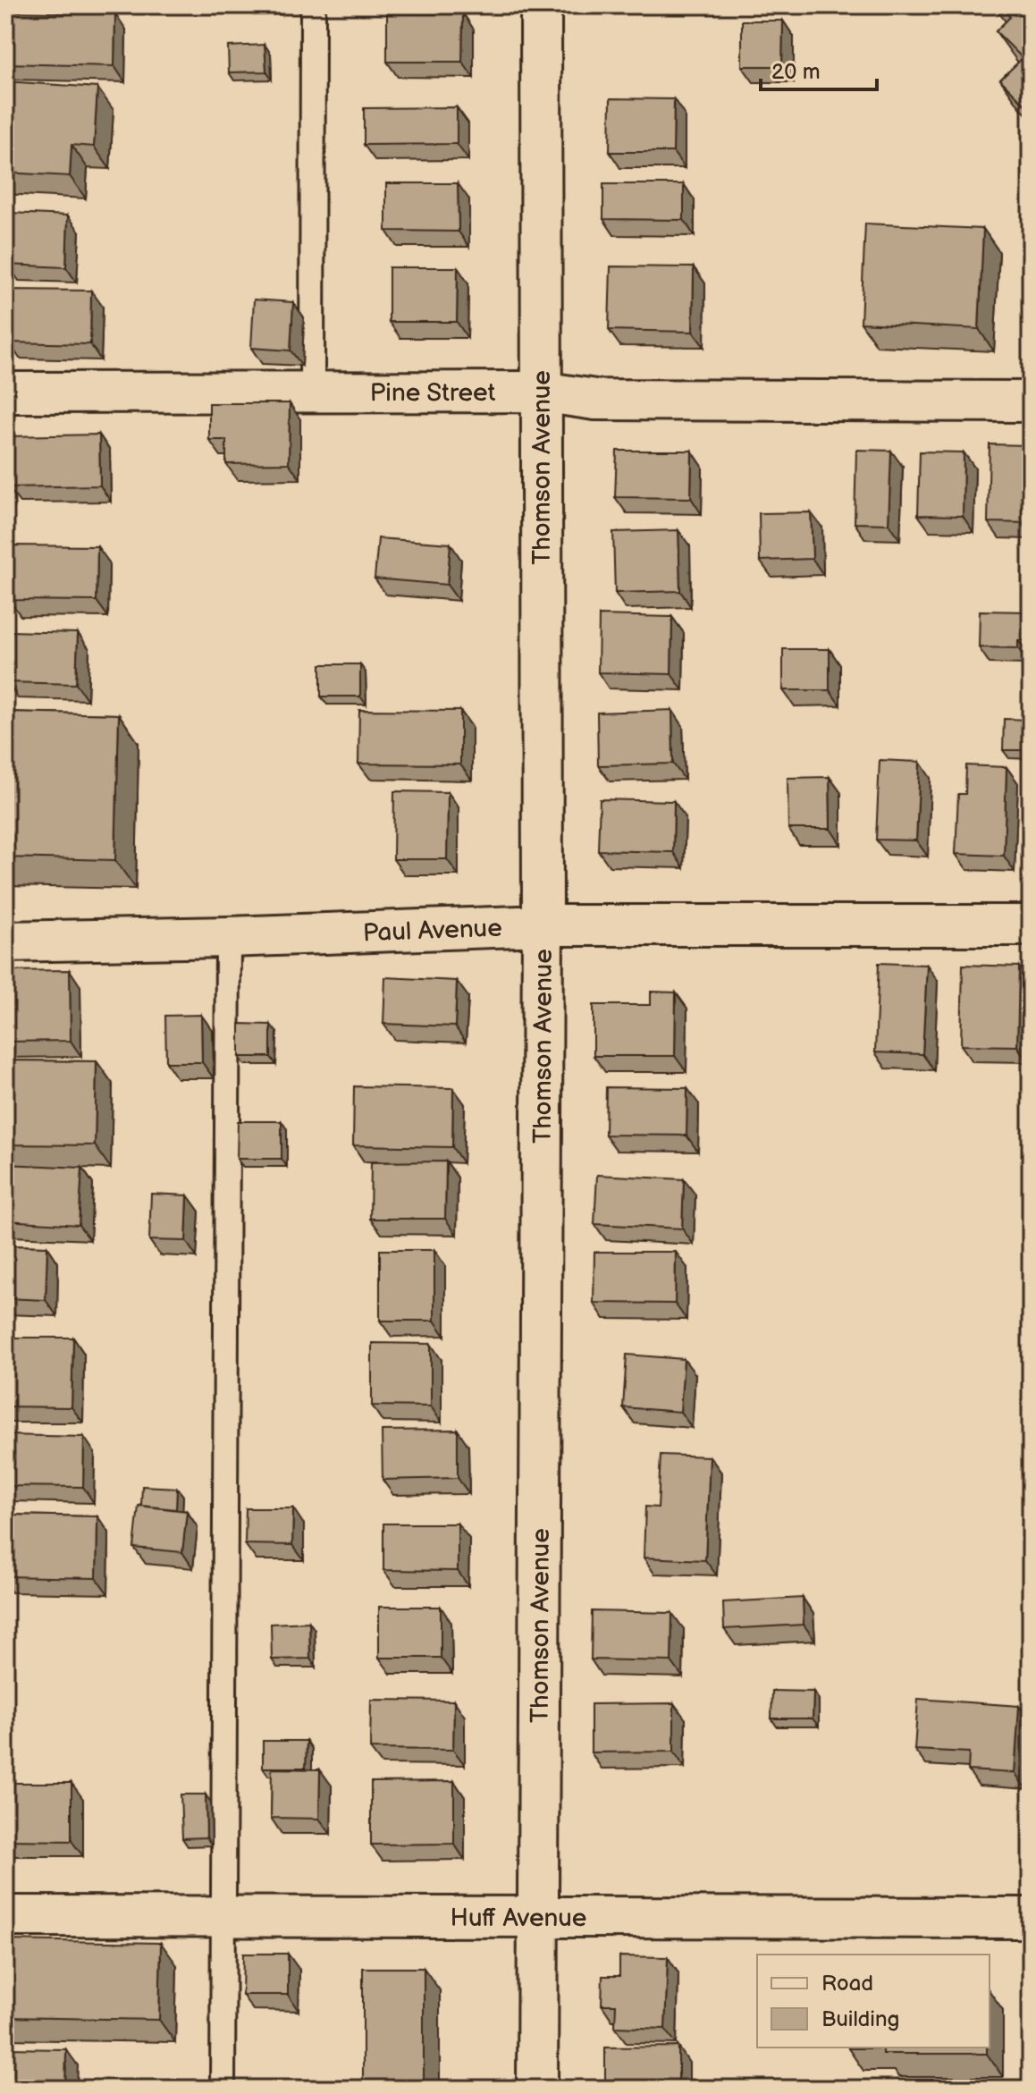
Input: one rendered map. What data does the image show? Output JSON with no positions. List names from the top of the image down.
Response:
{
  "streets": {
    "street": [
      "Pine Street",
      "Thomson Avenue",
      "Paul Avenue",
      "Huff Avenue"
    ]
  },
  "crossings": [
    ["Pine Street", "Thomson Avenue"],
    ["Thomson Avenue", "Paul Avenue"],
    ["Thomson Avenue", "Huff Avenue"]
  ],
  "legend": ["Road", "Building"],
  "scale_bar": "20 m"
}
